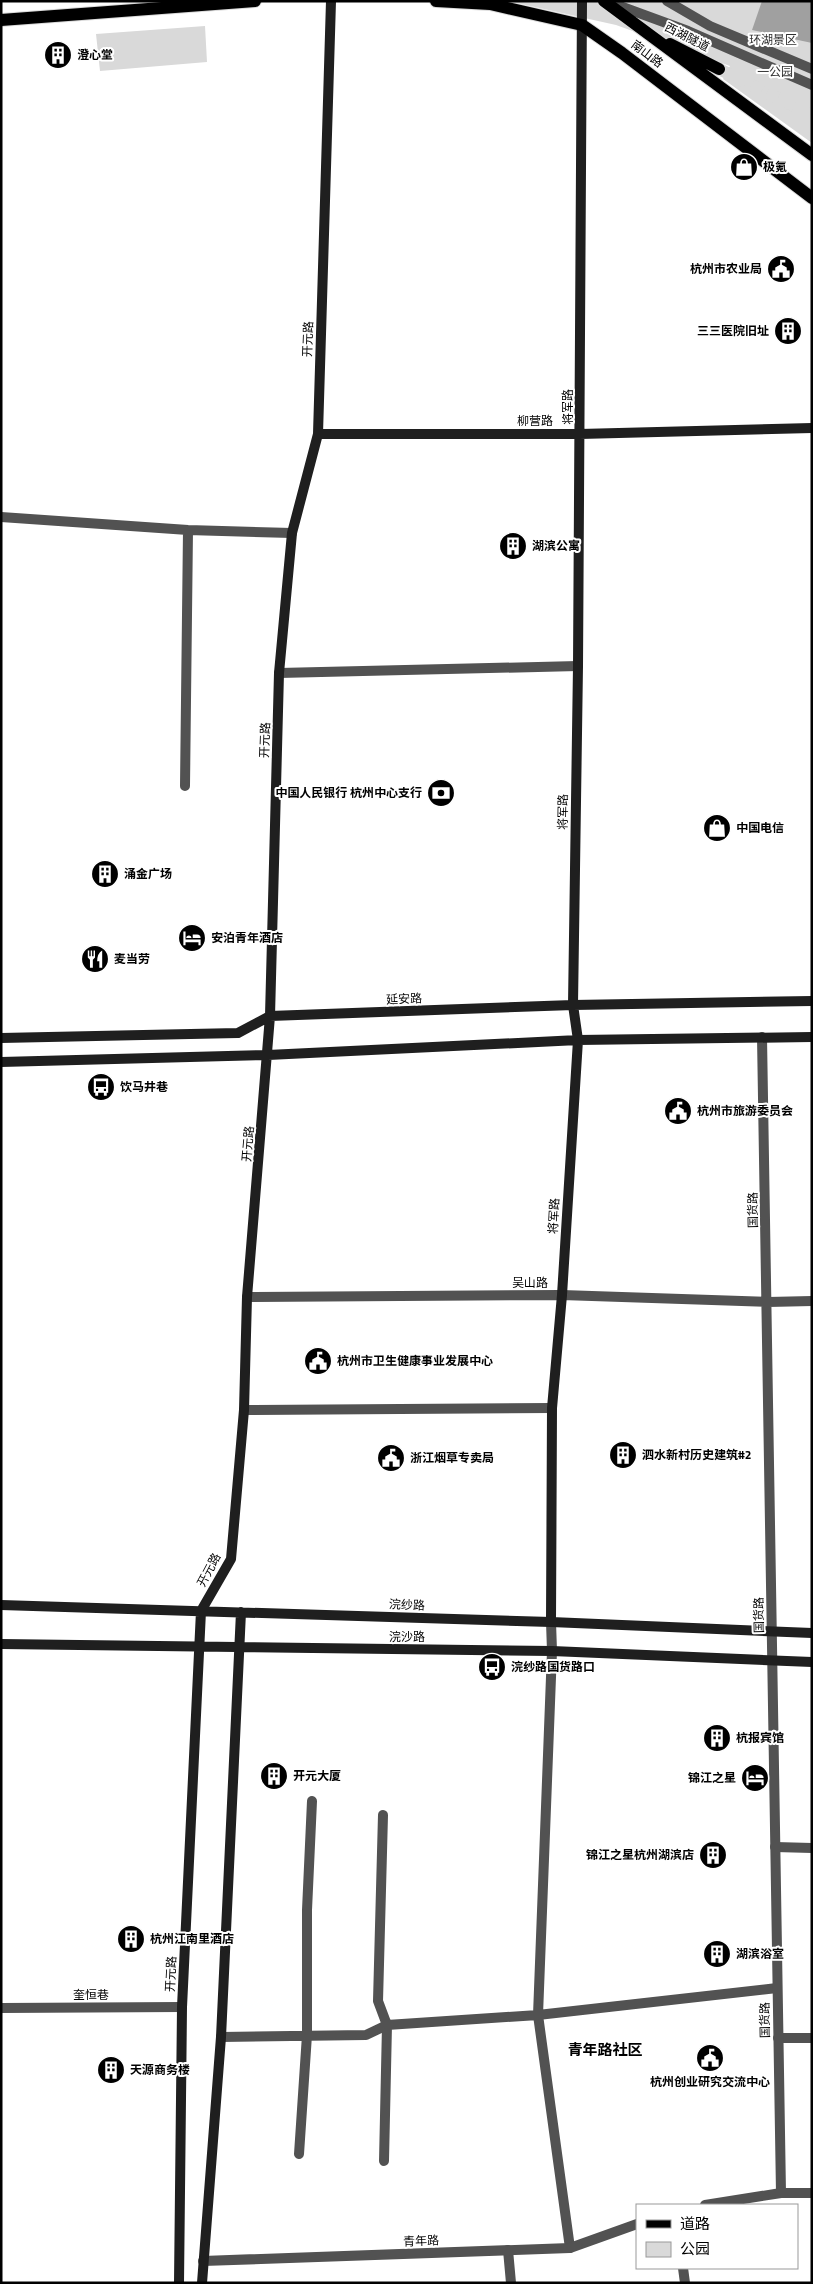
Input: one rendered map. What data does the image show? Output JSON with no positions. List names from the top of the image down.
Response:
{
  "streets": {
    "main road": ["西湖隧道", "南山路"],
    "street": [
      "开元路",
      "将军路",
      "柳营路",
      "延安路",
      "国货路",
      "吴山路",
      "浣纱路",
      "浣沙路",
      "奎恒巷",
      "青年路"
    ]
  },
  "crossings": [
    ["西湖隧道", "南山路"],
    ["南山路", "将军路"],
    ["开元路", "柳营路"],
    ["开元路", "延安路"],
    ["开元路", "吴山路"],
    ["开元路", "浣纱路"],
    ["开元路", "浣沙路"],
    ["开元路", "奎恒巷"],
    ["将军路", "柳营路"],
    ["将军路", "延安路"],
    ["将军路", "吴山路"],
    ["将军路", "浣纱路"],
    ["国货路", "吴山路"],
    ["国货路", "浣纱路"],
    ["国货路", "浣沙路"]
  ],
  "districts": ["青年路社区"],
  "parks": ["环湖景区", "一公园"],
  "places": {
    "building": [
      "澄心堂",
      "三三医院旧址",
      "湖滨公寓",
      "涌金广场",
      "泗水新村历史建筑#2",
      "杭报宾馆",
      "开元大厦",
      "锦江之星杭州湖滨店",
      "杭州江南里酒店",
      "湖滨浴室",
      "天源商务楼"
    ],
    "shop": ["极氪", "中国电信"],
    "public building": [
      "杭州市农业局",
      "杭州市旅游委员会",
      "杭州市卫生健康事业发展中心",
      "浙江烟草专卖局",
      "杭州创业研究交流中心"
    ],
    "bank": ["中国人民银行 杭州中心支行"],
    "hotel": ["安泊青年酒店", "锦江之星"],
    "restaurant": ["麦当劳"],
    "bus stop": ["饮马井巷", "浣纱路国货路口"]
  },
  "legend": ["道路", "公园"]
}
